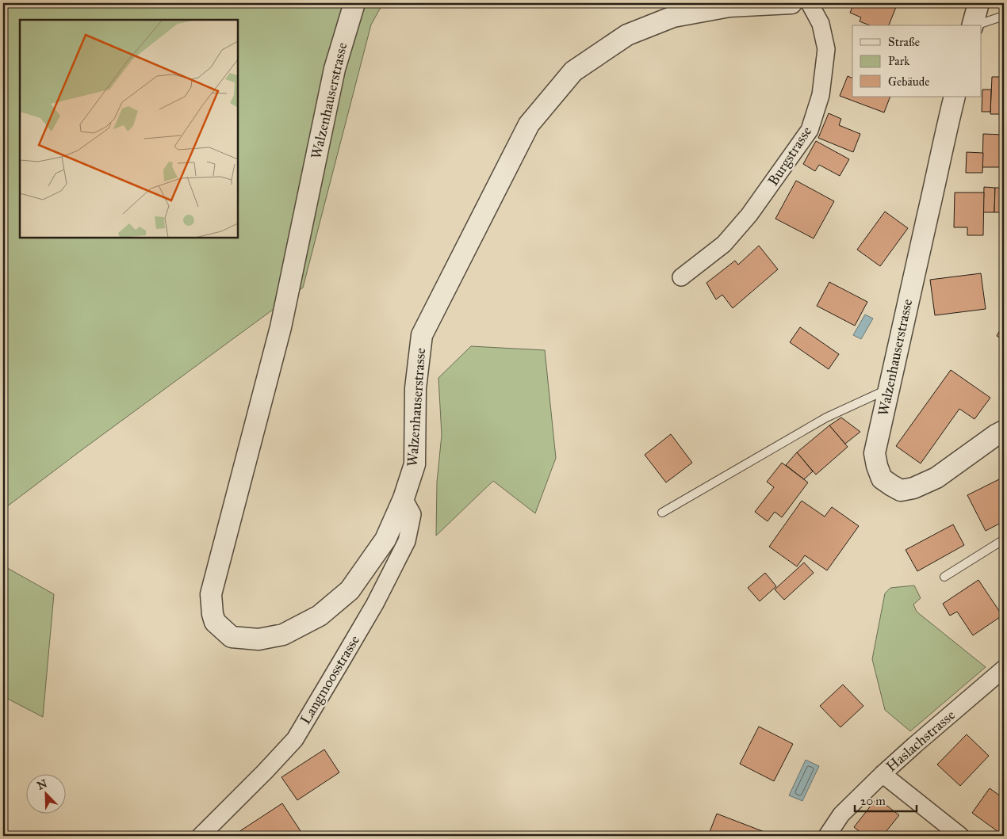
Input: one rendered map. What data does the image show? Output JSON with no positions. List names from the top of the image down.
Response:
{
  "streets": {
    "street": [
      "Walzenhauserstrasse",
      "Burgstrasse",
      "Langmoosstrasse",
      "Haslachstrasse"
    ]
  },
  "crossings": [
    ["Walzenhauserstrasse", "Langmoosstrasse"]
  ],
  "legend": ["Straße", "Park", "Gebäude"],
  "scale_bar": "20 m",
  "north": "top left"
}
